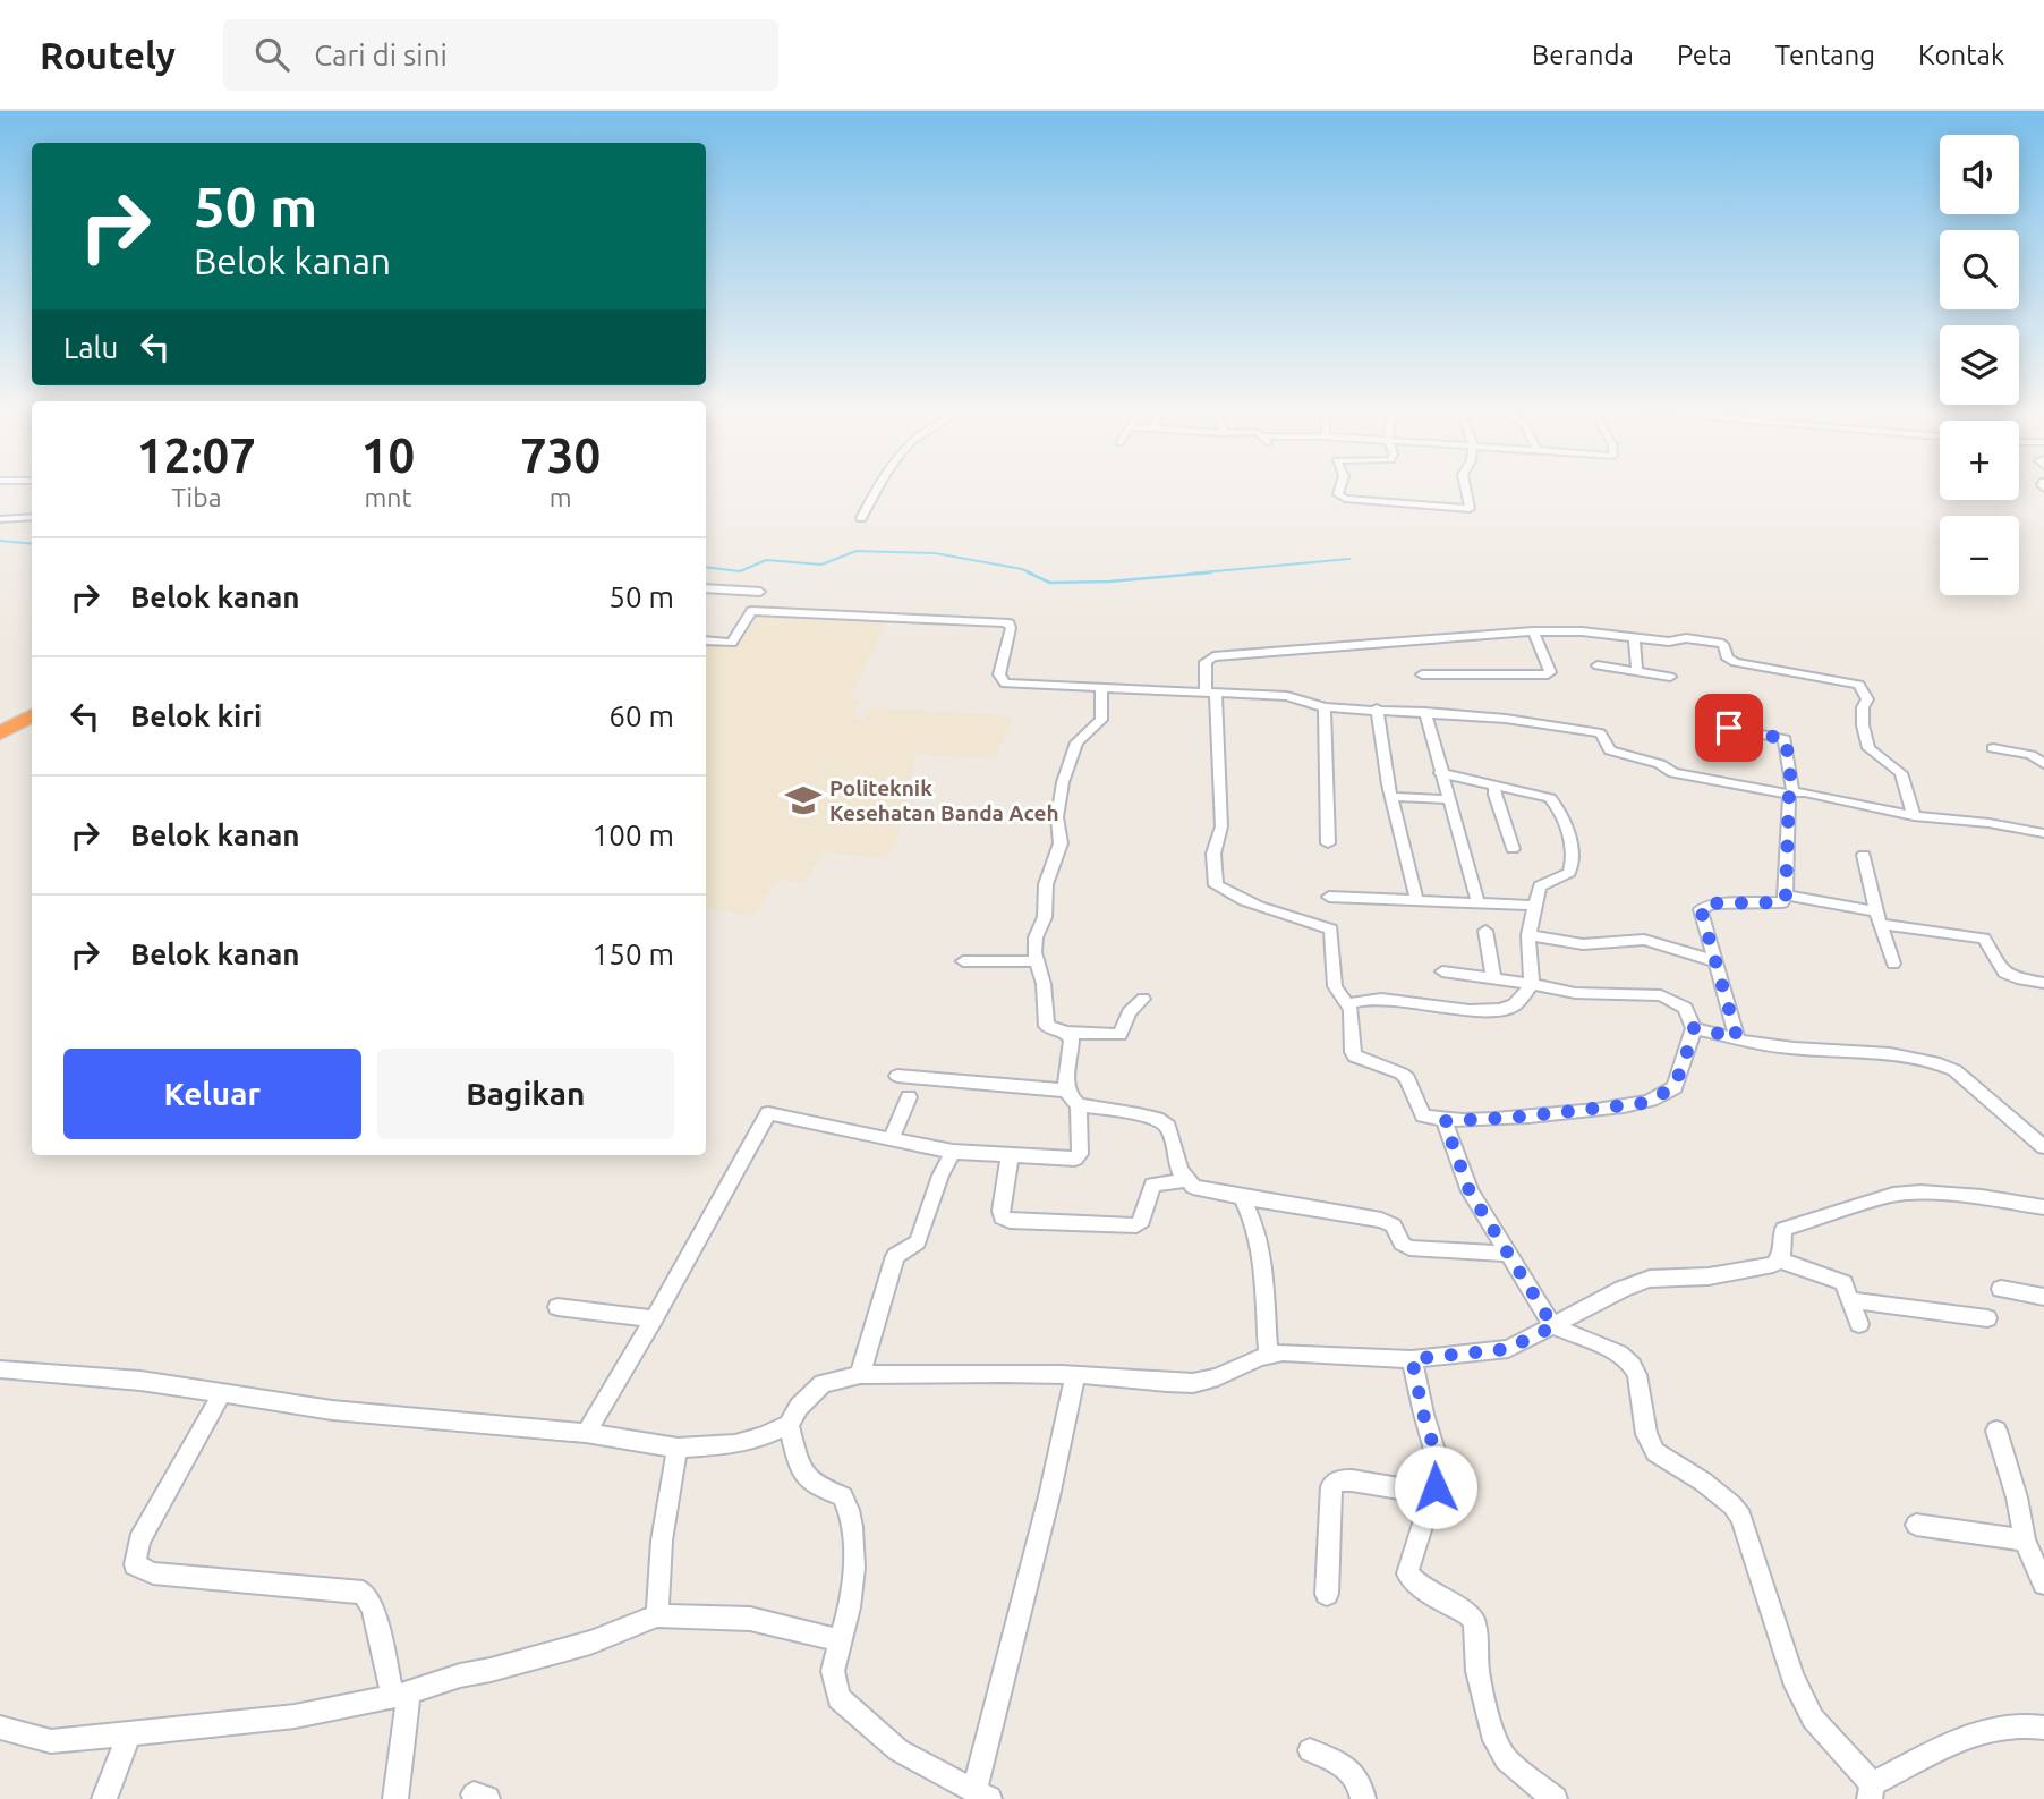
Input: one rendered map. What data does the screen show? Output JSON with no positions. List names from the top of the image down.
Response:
{
  "places": {
    "school or university": ["Politeknik Kesehatan Banda Aceh"]
  },
  "page": {
    "header": "Routely",
    "search": "Cari di sini",
    "nav": [
      "Beranda",
      "Peta",
      "Tentang",
      "Kontak"
    ],
    "map_buttons": ["+", "−"],
    "turn": ["50 m", "Belok kanan"],
    "then": "Lalu",
    "eta": [
      "12:07",
      "Tiba",
      "10",
      "mnt",
      "730",
      "m"
    ],
    "list": [
      {
        "name": "Belok kanan",
        "value": "50 m"
      },
      {
        "name": "Belok kiri",
        "value": "60 m"
      },
      {
        "name": "Belok kanan",
        "value": "100 m"
      },
      {
        "name": "Belok kanan",
        "value": "150 m"
      }
    ],
    "buttons": ["Keluar", "Bagikan"]
  }
}
